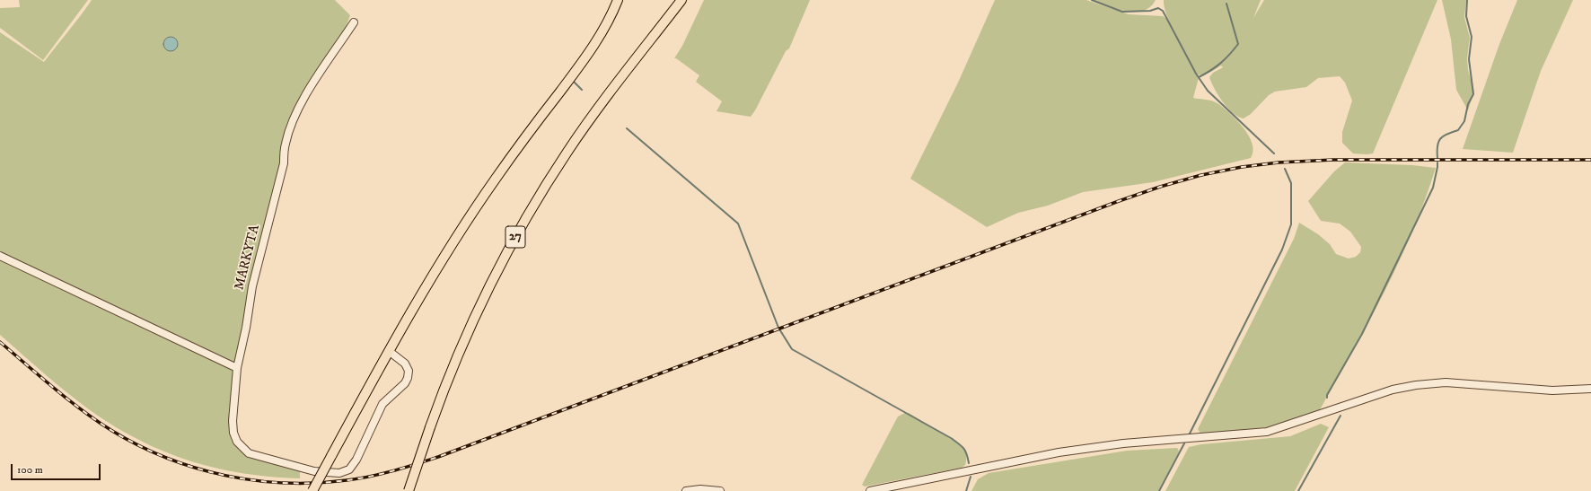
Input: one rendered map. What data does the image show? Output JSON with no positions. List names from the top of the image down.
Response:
{
  "streets": {
    "main road": ["27"],
    "street": ["MARKYTA"]
  },
  "scale_bar": "100 m"
}
